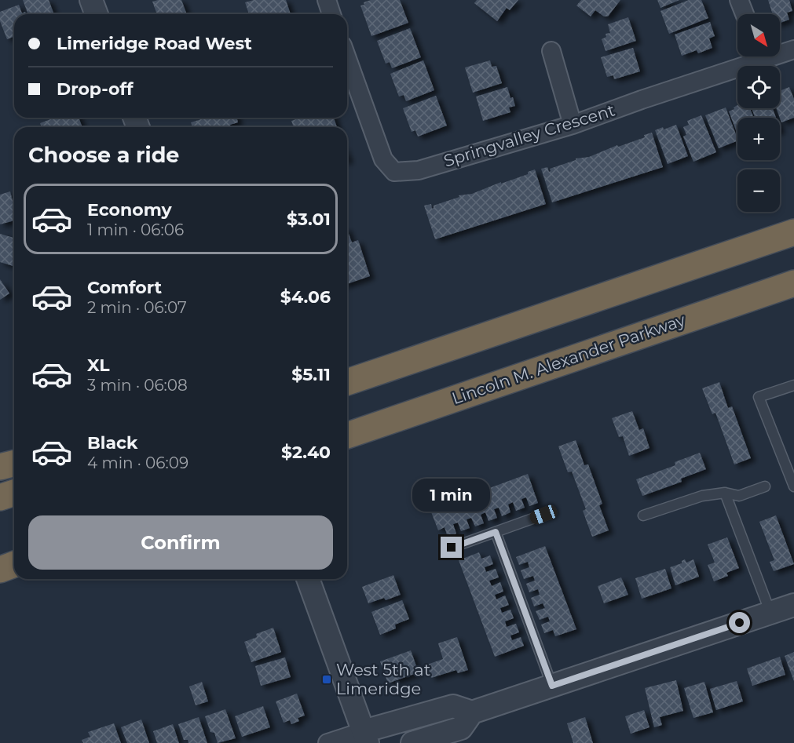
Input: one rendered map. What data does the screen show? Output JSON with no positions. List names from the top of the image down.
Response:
{
  "streets": {
    "highway": ["Lincoln M. Alexander Parkway"],
    "street": ["Springvalley Crescent"]
  },
  "places": {
    "transit": ["West 5th at Limeridge"]
  },
  "north": "bottom right",
  "page": {
    "map_buttons": ["+", "−"],
    "banner": ["Limeridge Road West", "Drop-off"],
    "heading": "Choose a ride",
    "list": [
      {
        "name": "Economy",
        "note": "1 min · 06:06",
        "value": "$3.01"
      },
      {
        "name": "Comfort",
        "note": "2 min · 06:07",
        "value": "$4.06"
      },
      {
        "name": "XL",
        "note": "3 min · 06:08",
        "value": "$5.11"
      },
      {
        "name": "Black",
        "note": "4 min · 06:09",
        "value": "$2.40"
      }
    ],
    "bubble": "1 min",
    "buttons": "Confirm"
  }
}
